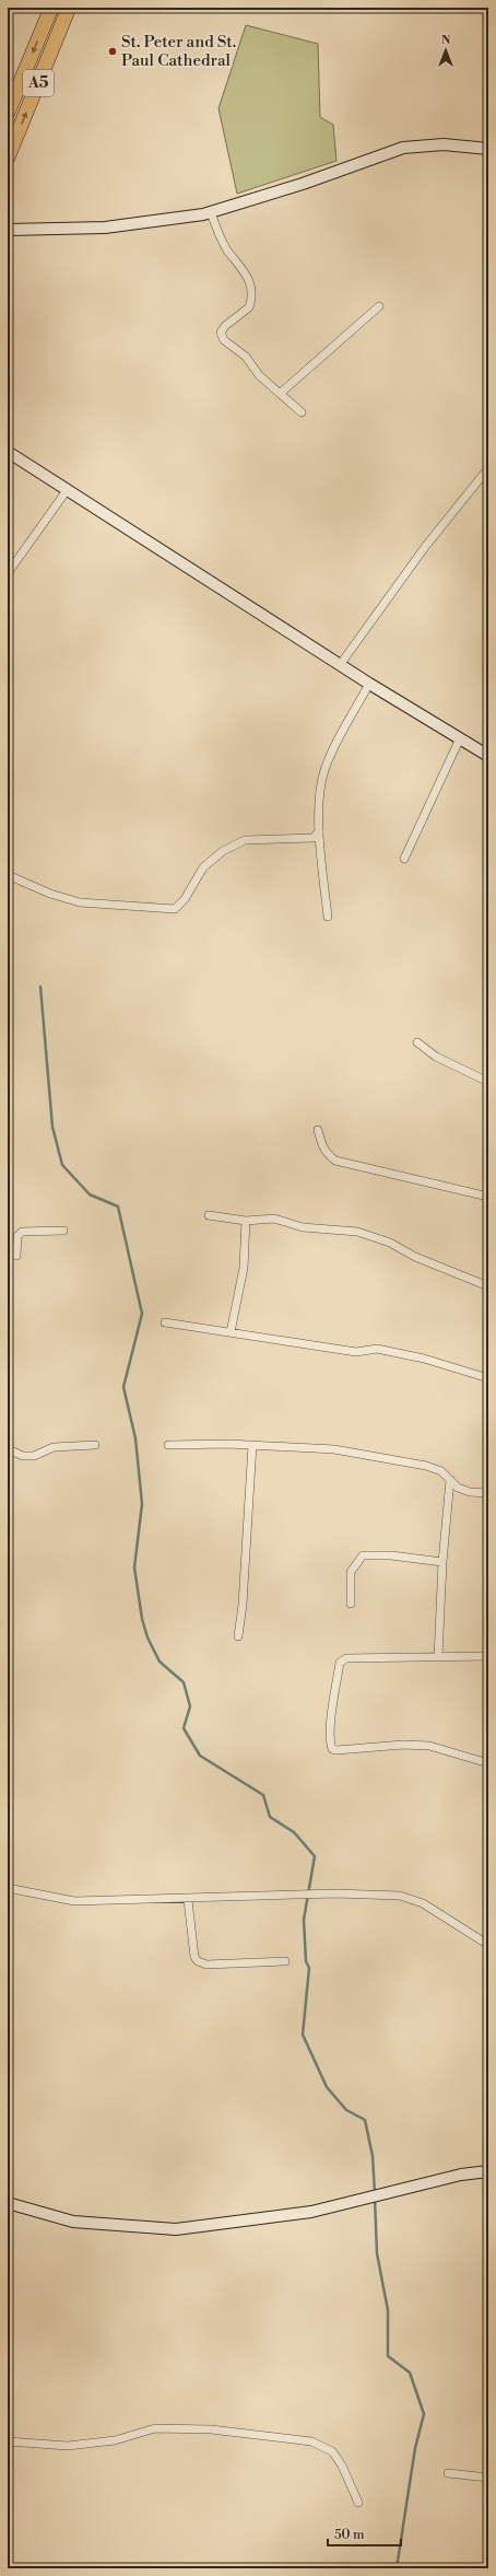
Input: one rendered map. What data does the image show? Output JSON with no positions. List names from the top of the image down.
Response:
{
  "streets": {
    "highway": ["A5"]
  },
  "places": ["St. Peter and St. Paul Cathedral"],
  "scale_bar": "50 m",
  "north": "top"
}
